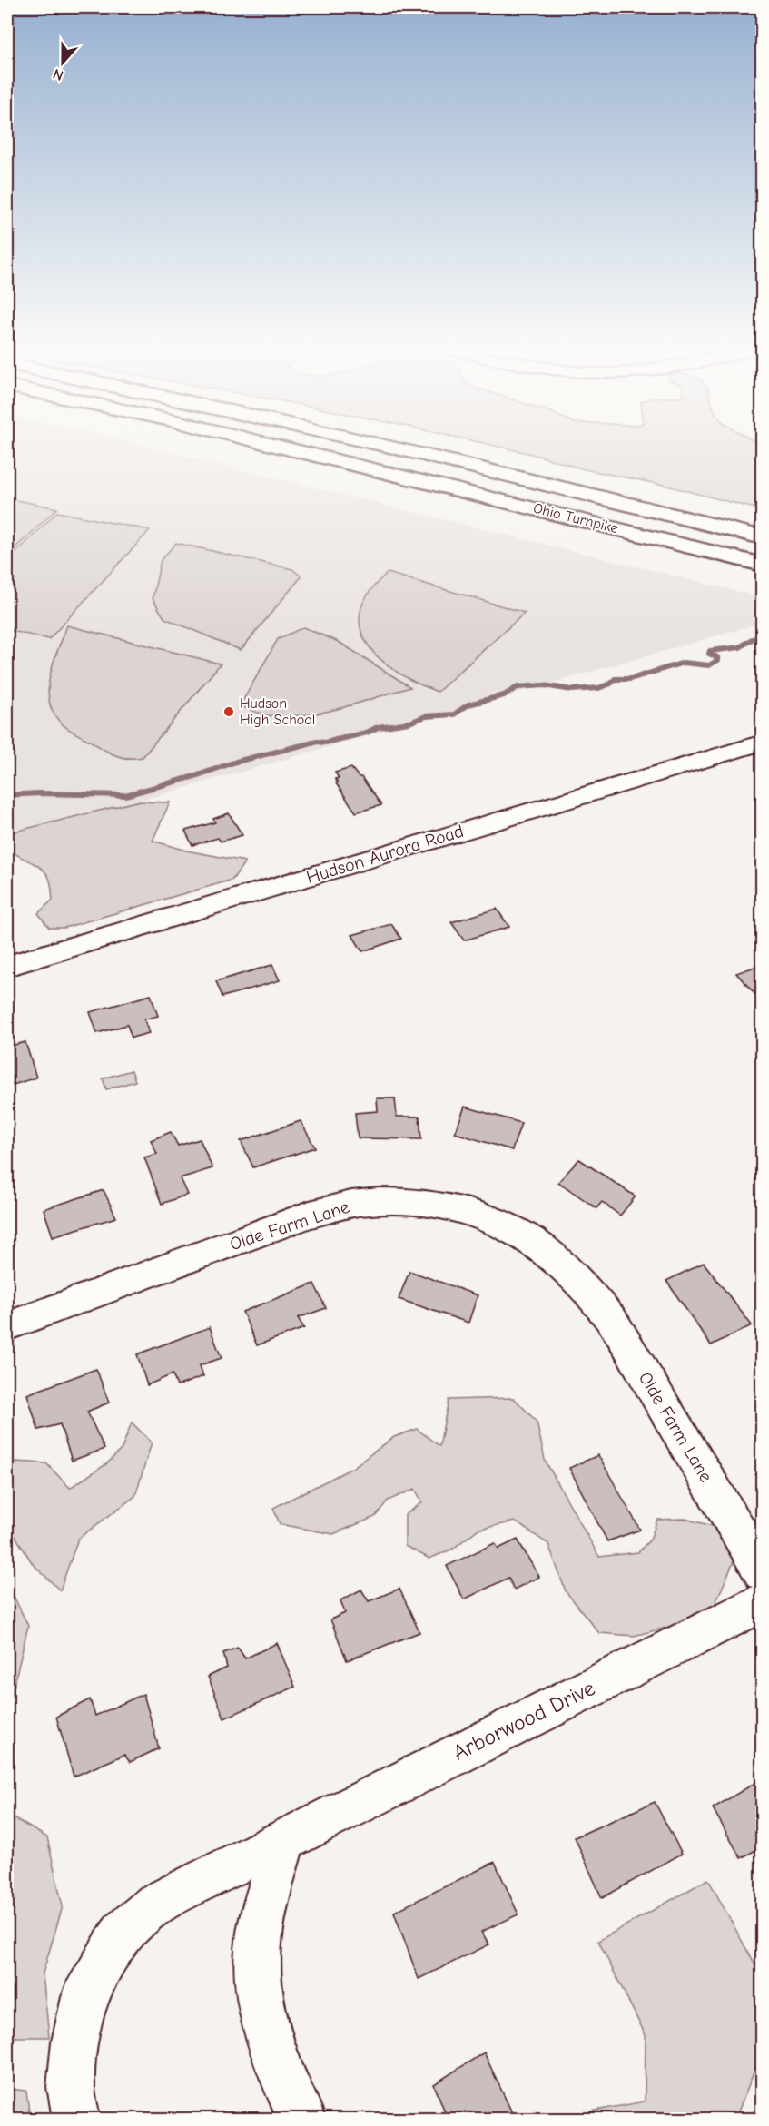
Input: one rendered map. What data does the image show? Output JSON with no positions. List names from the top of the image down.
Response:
{
  "streets": {
    "highway": ["Ohio Turnpike"],
    "street": ["Hudson Aurora Road", "Olde Farm Lane", "Arborwood Drive"]
  },
  "places": ["Hudson High School"],
  "north": "bottom"
}
